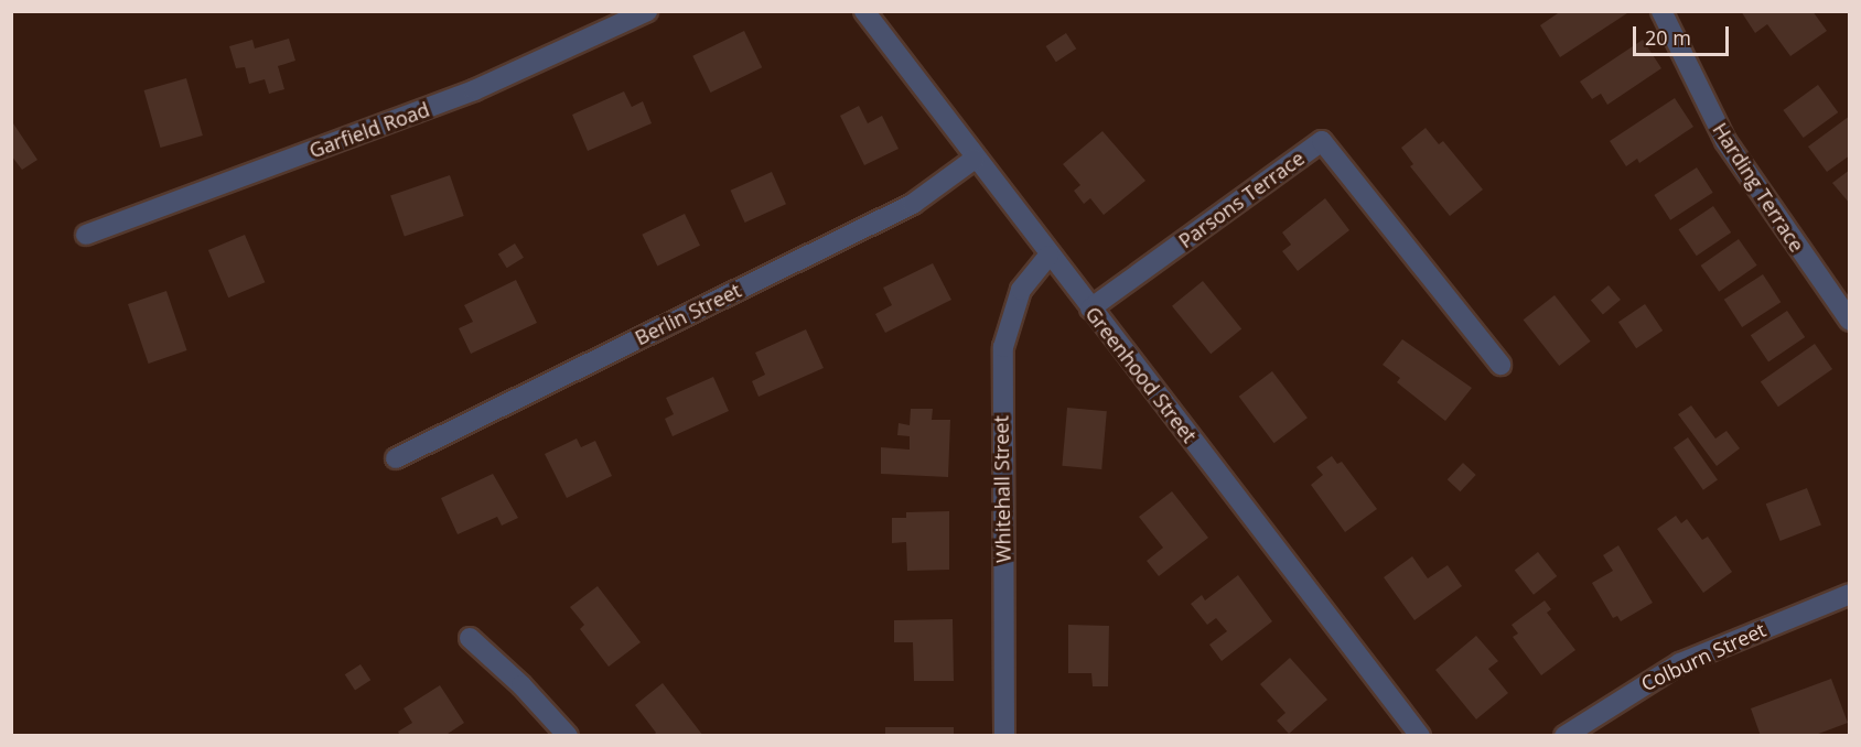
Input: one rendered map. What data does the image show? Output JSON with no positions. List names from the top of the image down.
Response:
{
  "streets": {
    "street": [
      "Garfield Road",
      "Harding Terrace",
      "Parsons Terrace",
      "Berlin Street",
      "Greenhood Street",
      "Whitehall Street",
      "Colburn Street"
    ]
  },
  "crossings": [
    ["Parsons Terrace", "Greenhood Street"],
    ["Berlin Street", "Greenhood Street"],
    ["Greenhood Street", "Whitehall Street"]
  ],
  "scale_bar": "20 m"
}
